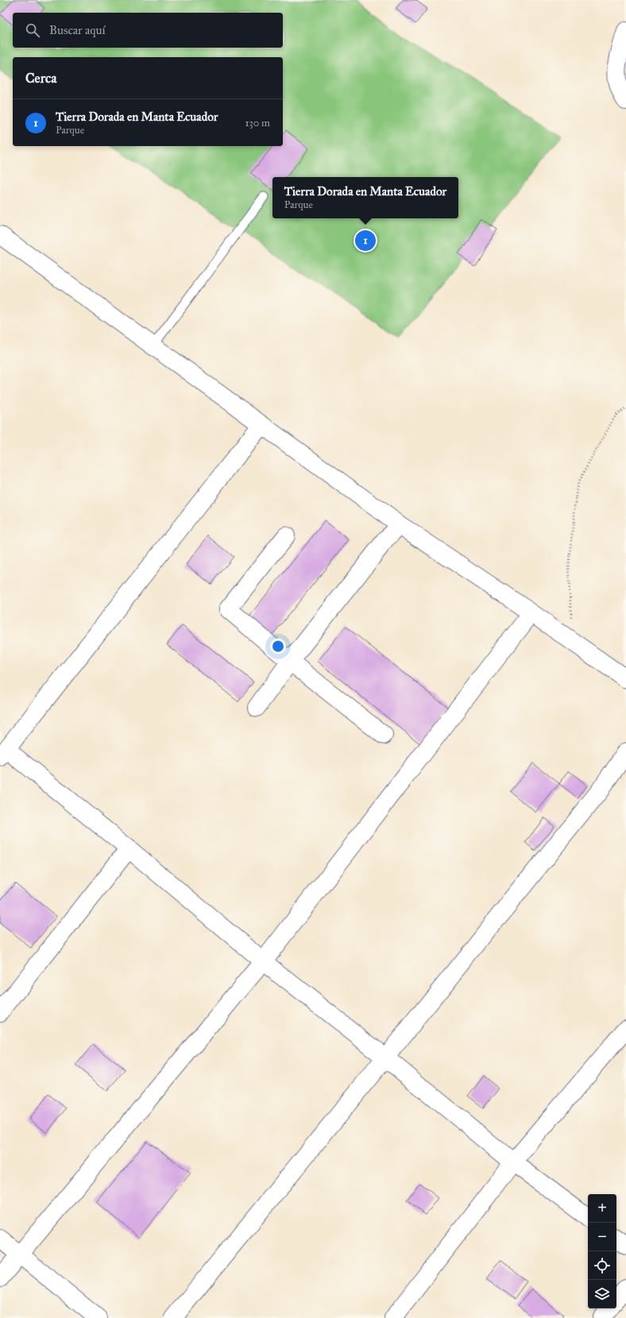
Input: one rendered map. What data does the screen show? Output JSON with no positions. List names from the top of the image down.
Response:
{
  "page": {
    "search": "Buscar aquí",
    "heading": "Cerca",
    "list": [
      {
        "mark": "1",
        "name": "Tierra Dorada en Manta Ecuador",
        "note": "Parque",
        "value": "130 m"
      }
    ],
    "popup": ["Tierra Dorada en Manta Ecuador", "Parque"],
    "pins": "1",
    "map_buttons": ["+", "−"]
  }
}
